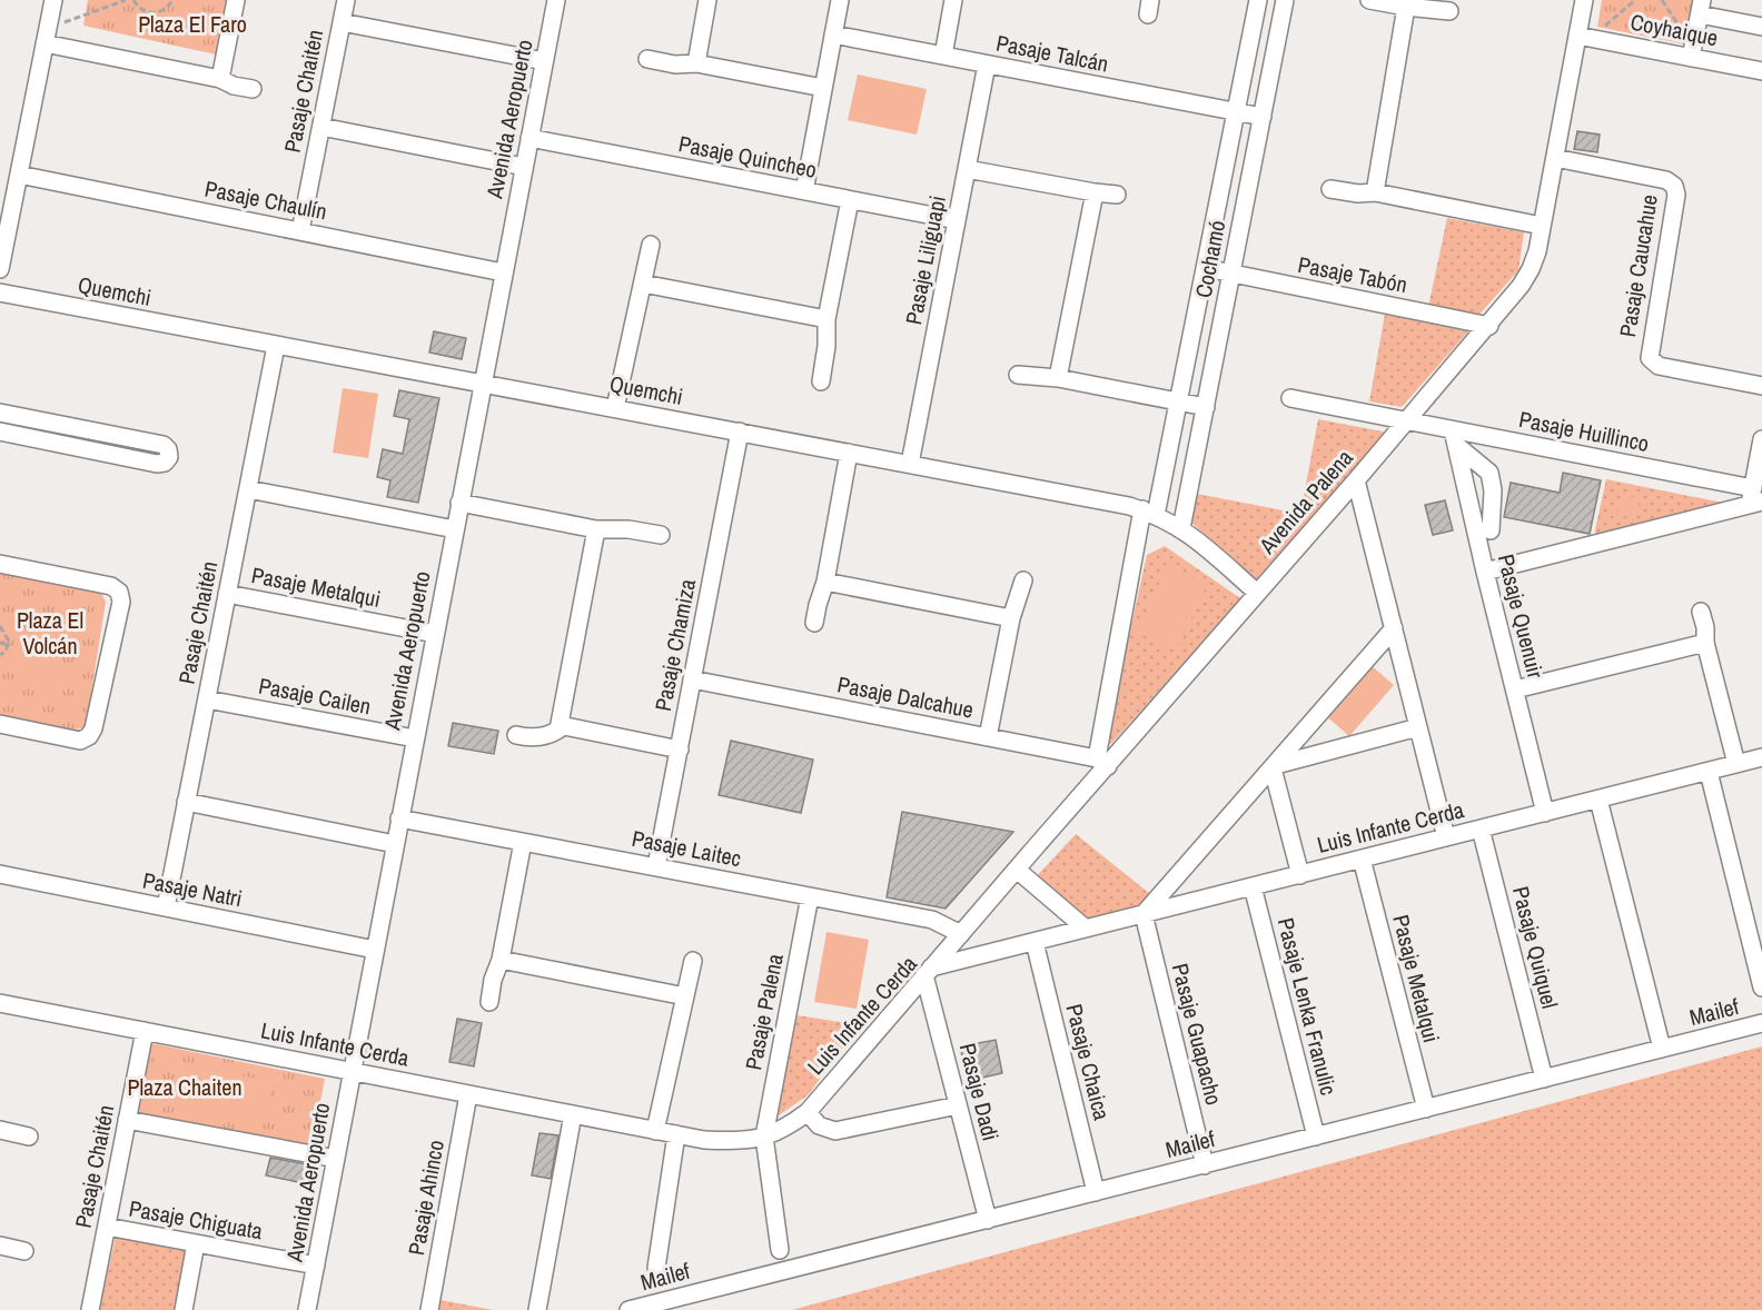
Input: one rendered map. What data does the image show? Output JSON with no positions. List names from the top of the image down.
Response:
{
  "streets": {
    "street": [
      "Coyhaique",
      "Pasaje Talcán",
      "Pasaje Chaitén",
      "Avenida Aeropuerto",
      "Pasaje Quincheo",
      "Pasaje Chaulín",
      "Cochamó",
      "Pasaje Liliguapi",
      "Pasaje Caucahue",
      "Pasaje Tabón",
      "Quemchi",
      "Pasaje Huillinco",
      "Avenida Palena",
      "Pasaje Metalqui",
      "Pasaje Quenuir",
      "Pasaje Chamiza",
      "Pasaje Cailen",
      "Pasaje Dalcahue",
      "Luis Infante Cerda",
      "Pasaje Laitec",
      "Pasaje Natri",
      "Pasaje Quiquel",
      "Pasaje Lenka Franulic",
      "Pasaje Palena",
      "Mailef",
      "Pasaje Guapacho",
      "Pasaje Chaica",
      "Pasaje Dadi",
      "Pasaje Ahinco",
      "Pasaje Chiguata"
    ]
  },
  "crossings": [
    ["Coyhaique", "Avenida Palena"],
    ["Pasaje Talcán", "Cochamó"],
    ["Pasaje Talcán", "Pasaje Liliguapi"],
    ["Pasaje Chaitén", "Pasaje Chaulín"],
    ["Pasaje Chaitén", "Quemchi"],
    ["Pasaje Chaitén", "Pasaje Metalqui"],
    ["Pasaje Chaitén", "Pasaje Cailen"],
    ["Pasaje Chaitén", "Luis Infante Cerda"],
    ["Pasaje Chaitén", "Pasaje Natri"],
    ["Pasaje Chaitén", "Pasaje Chiguata"],
    ["Avenida Aeropuerto", "Pasaje Quincheo"],
    ["Avenida Aeropuerto", "Pasaje Chaulín"],
    ["Avenida Aeropuerto", "Quemchi"],
    ["Avenida Aeropuerto", "Pasaje Metalqui"],
    ["Avenida Aeropuerto", "Pasaje Cailen"],
    ["Avenida Aeropuerto", "Luis Infante Cerda"],
    ["Avenida Aeropuerto", "Pasaje Laitec"],
    ["Avenida Aeropuerto", "Pasaje Natri"],
    ["Avenida Aeropuerto", "Pasaje Chiguata"],
    ["Pasaje Quincheo", "Pasaje Liliguapi"],
    ["Cochamó", "Pasaje Tabón"],
    ["Cochamó", "Quemchi"],
    ["Cochamó", "Avenida Palena"],
    ["Cochamó", "Pasaje Dalcahue"],
    ["Pasaje Liliguapi", "Quemchi"],
    ["Pasaje Caucahue", "Avenida Palena"],
    ["Pasaje Tabón", "Avenida Palena"],
    ["Quemchi", "Avenida Palena"],
    ["Quemchi", "Pasaje Chamiza"],
    ["Pasaje Huillinco", "Avenida Palena"],
    ["Pasaje Huillinco", "Pasaje Quenuir"],
    ["Avenida Palena", "Pasaje Dalcahue"],
    ["Avenida Palena", "Luis Infante Cerda"],
    ["Avenida Palena", "Pasaje Laitec"],
    ["Avenida Palena", "Pasaje Dadi"],
    ["Pasaje Metalqui", "Luis Infante Cerda"],
    ["Pasaje Metalqui", "Mailef"],
    ["Pasaje Quenuir", "Luis Infante Cerda"],
    ["Pasaje Chamiza", "Pasaje Dalcahue"],
    ["Pasaje Chamiza", "Pasaje Laitec"],
    ["Luis Infante Cerda", "Pasaje Quiquel"],
    ["Luis Infante Cerda", "Pasaje Lenka Franulic"],
    ["Luis Infante Cerda", "Pasaje Palena"],
    ["Luis Infante Cerda", "Pasaje Guapacho"],
    ["Luis Infante Cerda", "Pasaje Chaica"],
    ["Luis Infante Cerda", "Pasaje Dadi"],
    ["Luis Infante Cerda", "Pasaje Ahinco"],
    ["Pasaje Laitec", "Pasaje Palena"],
    ["Pasaje Quiquel", "Mailef"],
    ["Pasaje Lenka Franulic", "Mailef"],
    ["Mailef", "Pasaje Guapacho"],
    ["Mailef", "Pasaje Chaica"],
    ["Mailef", "Pasaje Dadi"]
  ],
  "parks": ["Plaza El Faro", "Plaza El Volcán", "Plaza Chaiten"]
}
